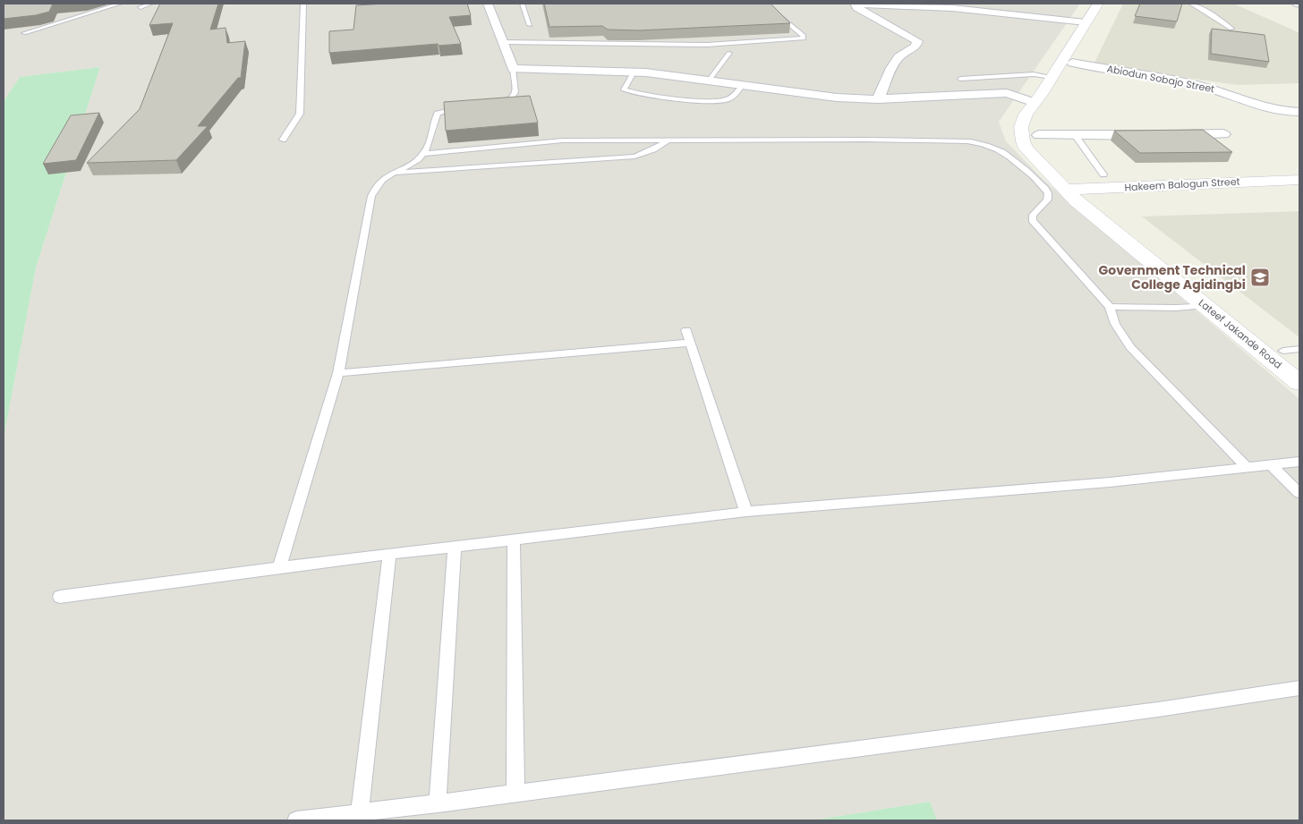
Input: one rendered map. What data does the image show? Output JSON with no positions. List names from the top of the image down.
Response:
{
  "streets": {
    "main road": ["Hakeem Balogun Street", "Lateef Jakande Road"],
    "street": ["Abiodun Sobajo Street"]
  },
  "crossings": [
    ["Abiodun Sobajo Street", "Lateef Jakande Road"],
    ["Hakeem Balogun Street", "Lateef Jakande Road"]
  ],
  "places": {
    "school or university": ["Government Technical College Agidingbi"]
  }
}
